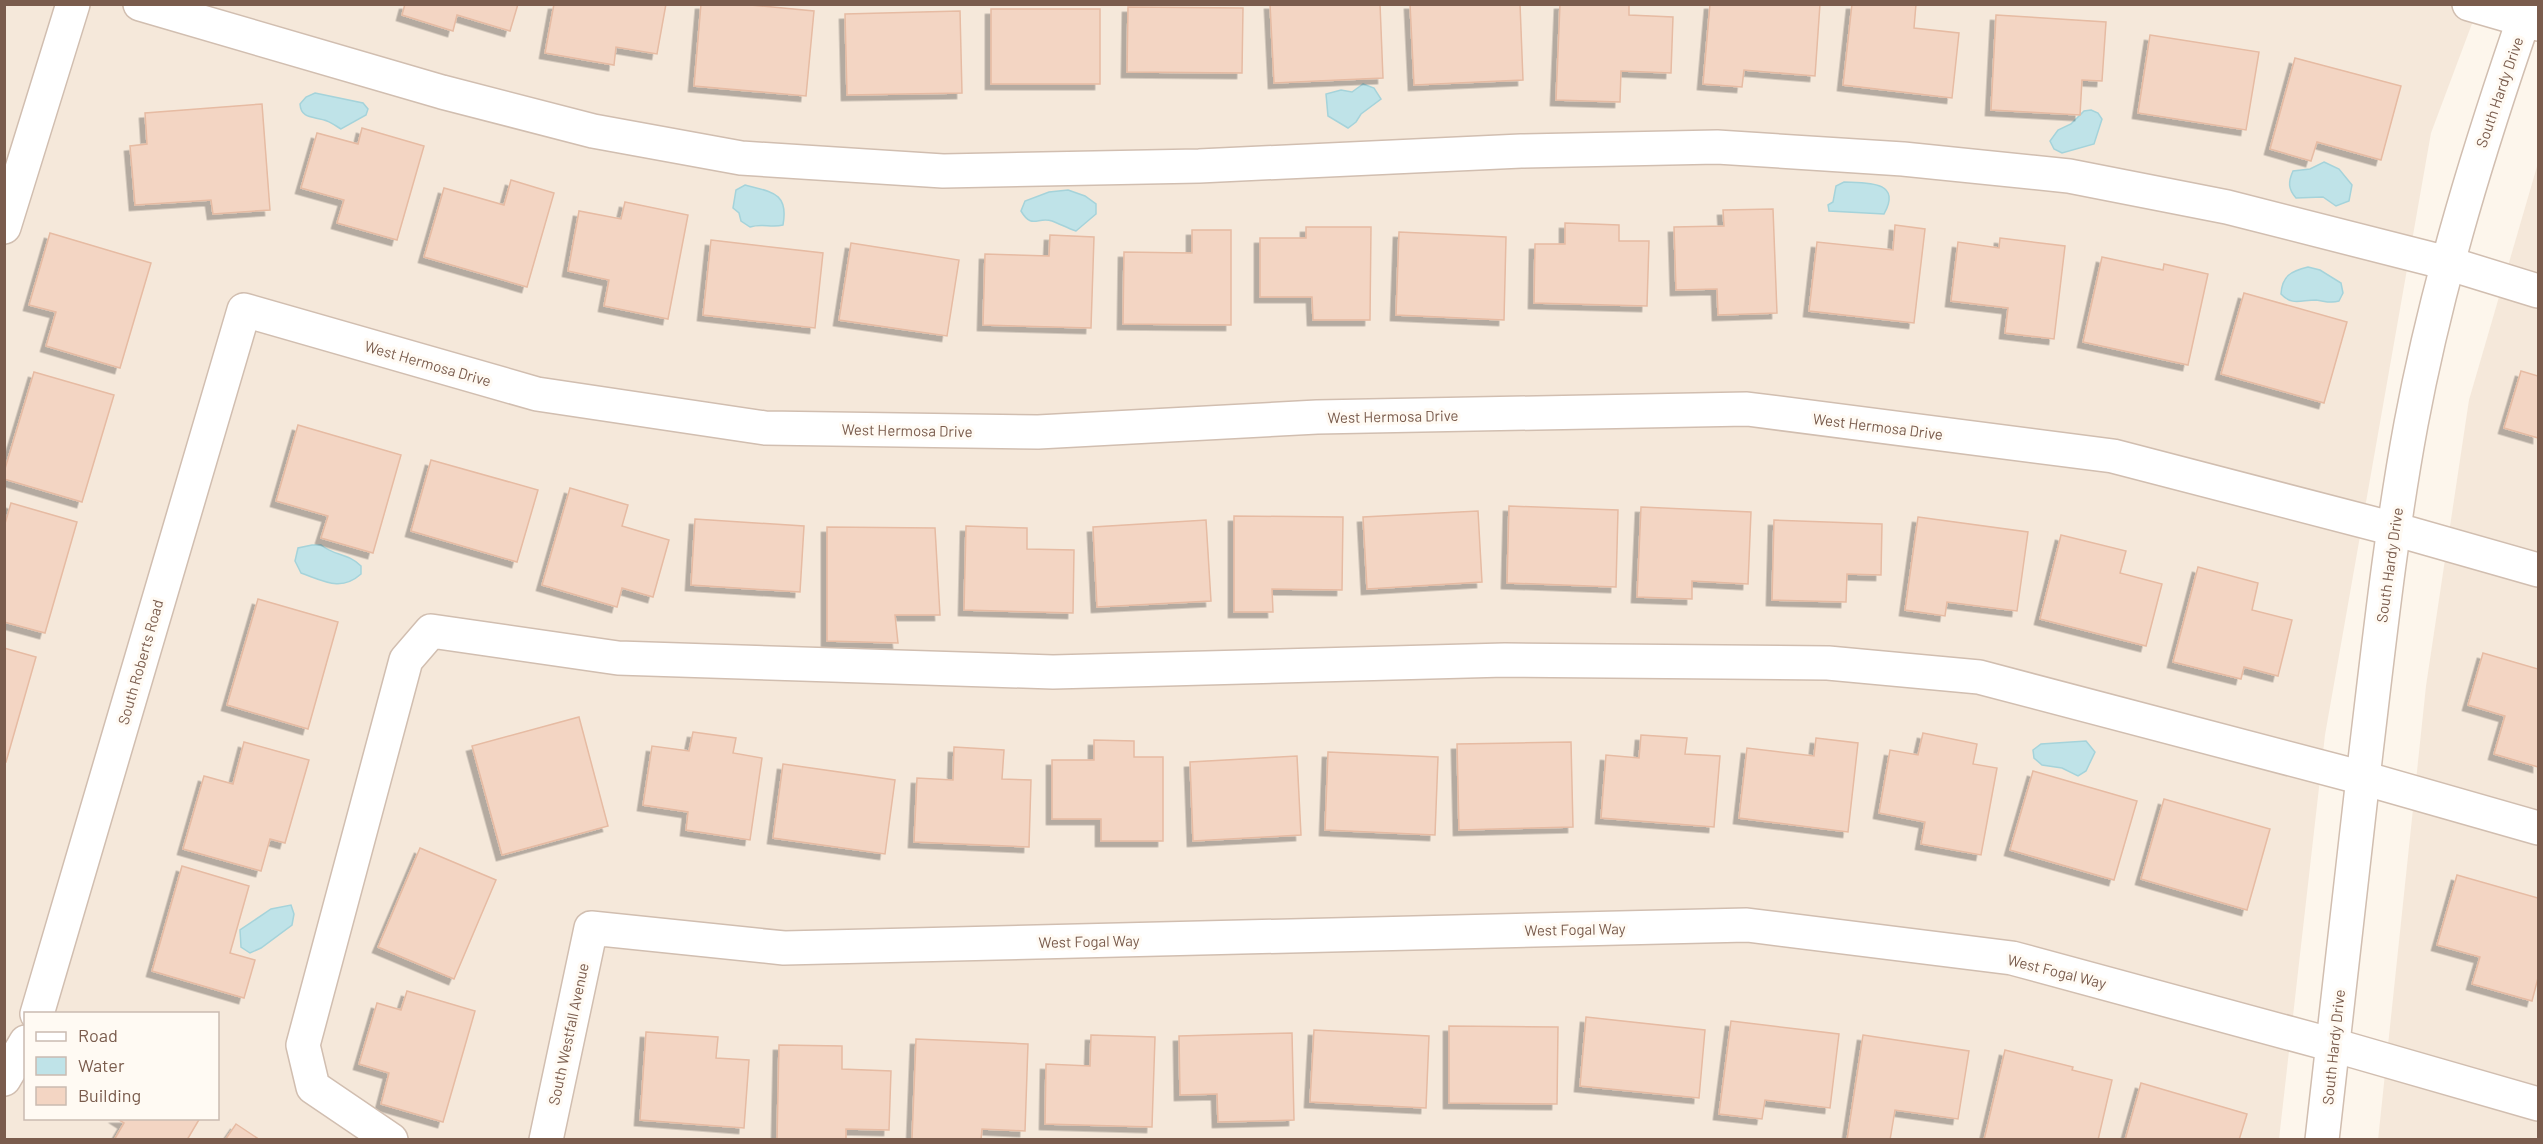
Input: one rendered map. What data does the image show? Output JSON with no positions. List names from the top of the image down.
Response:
{
  "streets": {
    "street": [
      "South Hardy Drive",
      "West Hermosa Drive",
      "South Roberts Road",
      "West Fogal Way",
      "South Westfall Avenue"
    ]
  },
  "crossings": [
    ["South Hardy Drive", "West Hermosa Drive"],
    ["South Hardy Drive", "West Fogal Way"],
    ["West Hermosa Drive", "South Roberts Road"],
    ["West Fogal Way", "South Westfall Avenue"]
  ],
  "legend": ["Road", "Water", "Building"]
}
